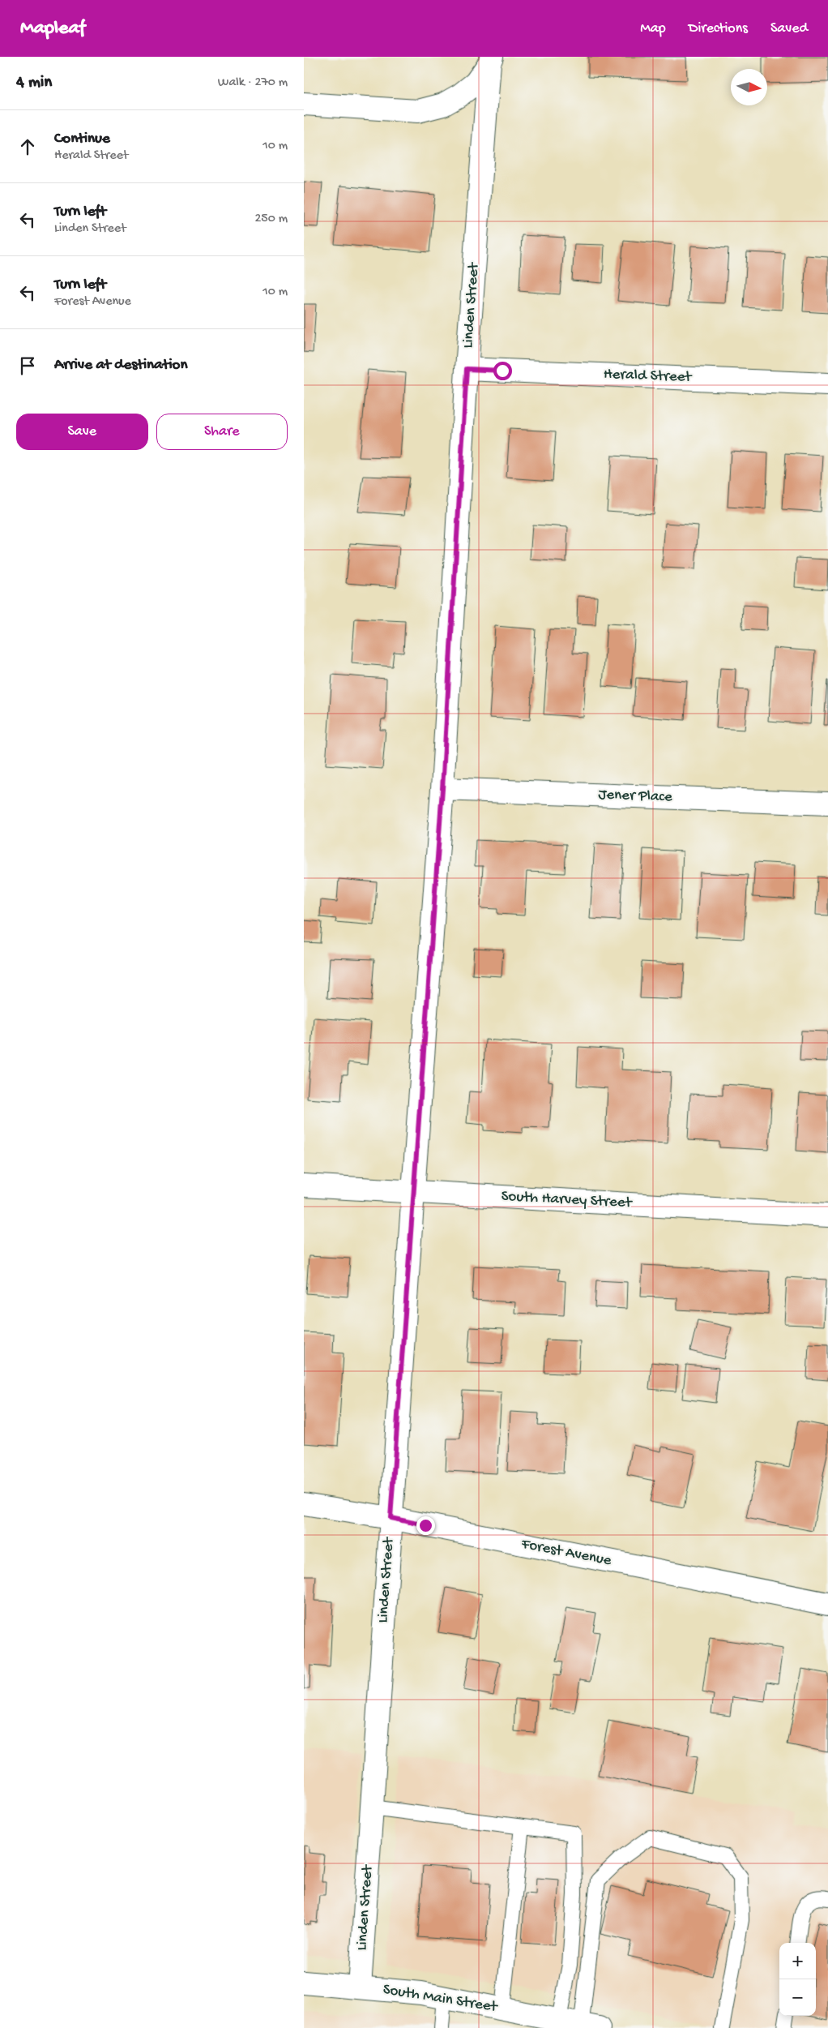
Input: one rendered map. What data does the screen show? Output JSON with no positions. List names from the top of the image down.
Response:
{
  "streets": {
    "street": [
      "Linden Street",
      "Herald Street",
      "Jener Place",
      "South Harvey Street",
      "Forest Avenue",
      "South Main Street"
    ]
  },
  "crossings": [
    ["Linden Street", "Herald Street"],
    ["Linden Street", "Jener Place"],
    ["Linden Street", "South Harvey Street"],
    ["Linden Street", "Forest Avenue"],
    ["Linden Street", "South Main Street"]
  ],
  "north": "right",
  "page": {
    "header": "Mapleaf",
    "nav": ["Map", "Directions", "Saved"],
    "heading": ["4 min", "Walk · 270 m"],
    "list": [
      ["Continue", "Herald Street", "10 m"],
      ["Turn left", "Linden Street", "250 m"],
      ["Turn left", "Forest Avenue", "10 m"],
      "Arrive at destination"
    ],
    "buttons": ["Save", "Share"],
    "map_buttons": ["+", "−"]
  }
}
